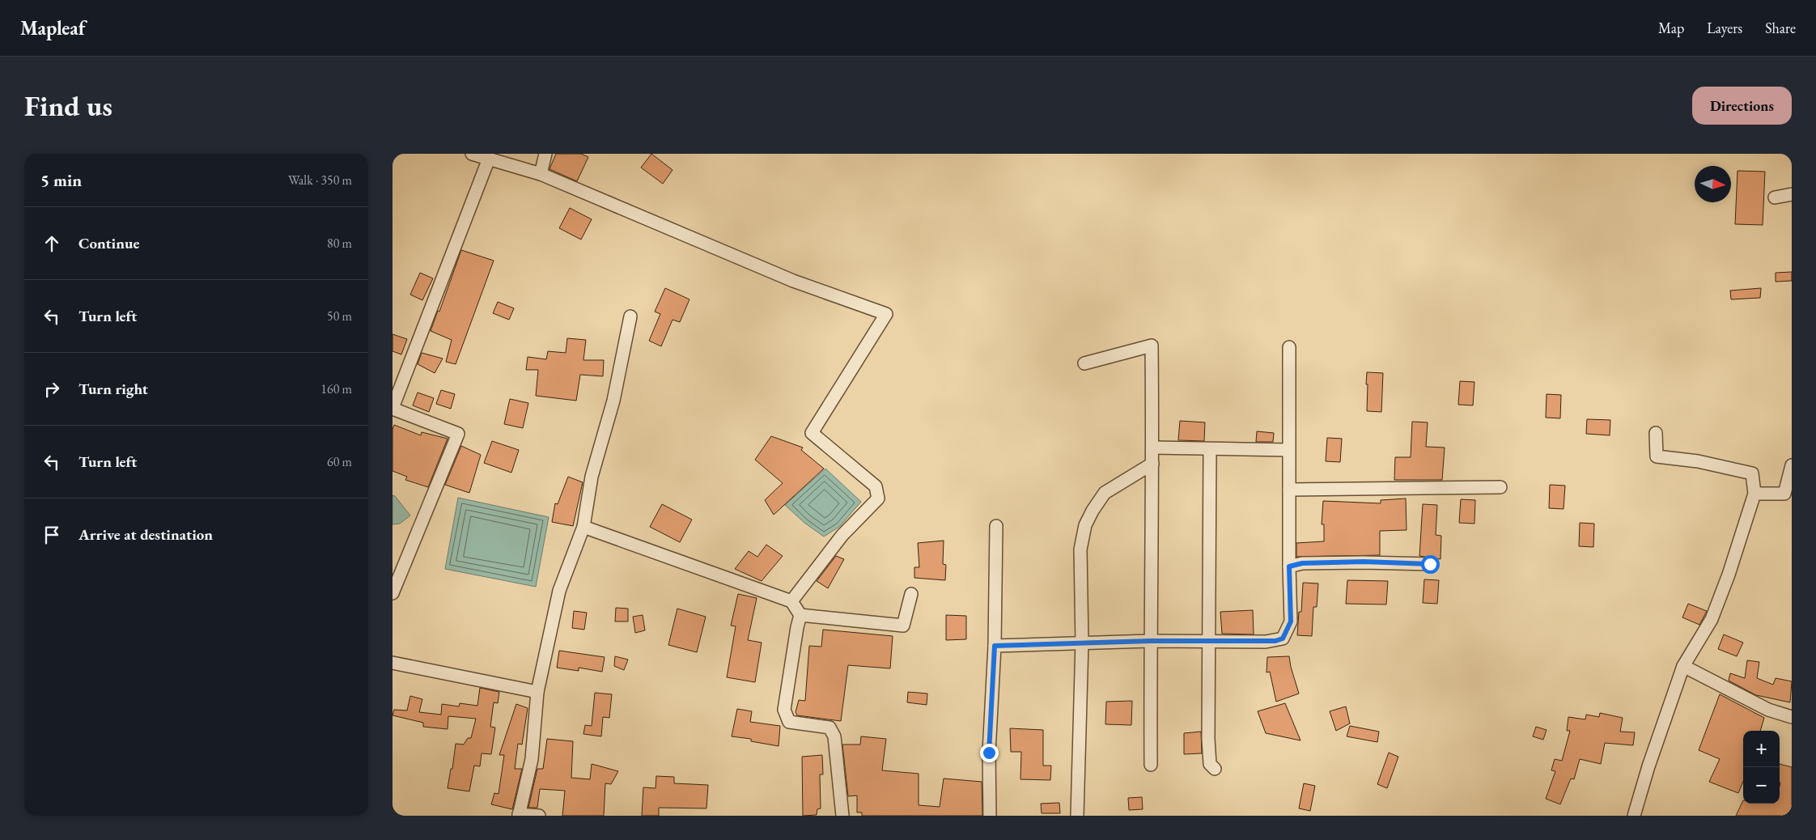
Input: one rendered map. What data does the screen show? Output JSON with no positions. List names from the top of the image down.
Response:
{
  "north": "right",
  "page": {
    "header": "Mapleaf",
    "nav": ["Map", "Layers", "Share"],
    "buttons": "Directions",
    "title": "Find us",
    "heading": ["5 min", "Walk · 350 m"],
    "list": [
      ["Continue", "80 m"],
      ["Turn left", "50 m"],
      ["Turn right", "160 m"],
      ["Turn left", "60 m"],
      "Arrive at destination"
    ],
    "map_buttons": ["+", "−"]
  }
}
